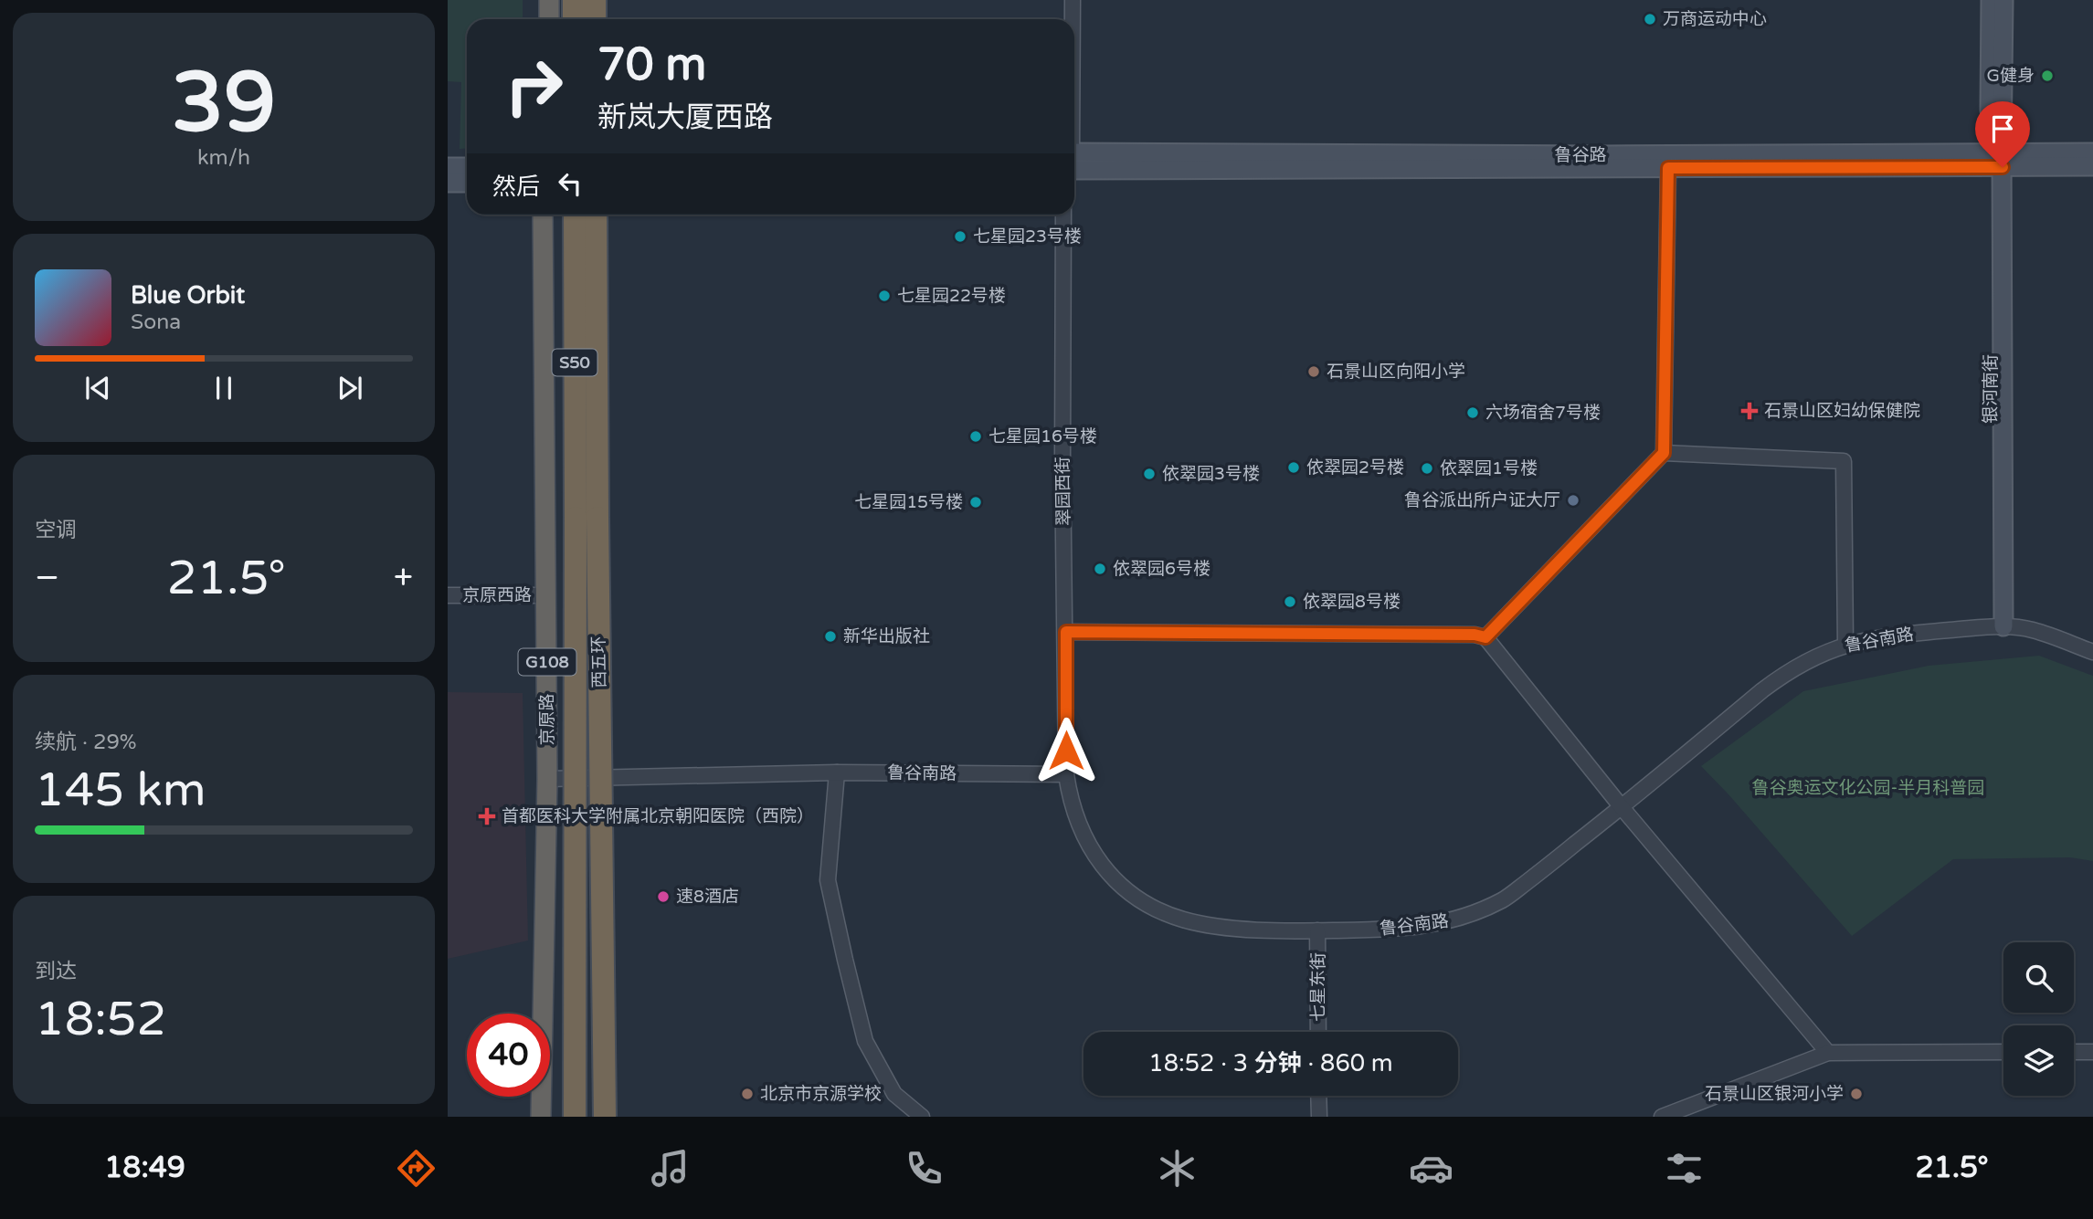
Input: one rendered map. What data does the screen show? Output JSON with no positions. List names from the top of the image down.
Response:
{
  "streets": {
    "highway": [
      "S50",
      "G108",
      "西五环",
      "京原路"
    ],
    "main road": ["鲁谷路", "银河南街"],
    "street": [
      "翠园西街",
      "京原西路",
      "鲁谷南路",
      "七星东街"
    ]
  },
  "crossings": [
    ["鲁谷路", "银河南街"],
    ["银河南街", "鲁谷南路"],
    ["翠园西街", "鲁谷南路"],
    ["京原西路", "京原路"],
    ["鲁谷南路", "京原路"],
    ["鲁谷南路", "七星东街"]
  ],
  "parks": ["鲁谷奥运文化公园-半月科普园"],
  "places": {
    "other": [
      "万商运动中心",
      "G健身",
      "七星园23号楼",
      "七星园22号楼",
      "石景山区向阳小学",
      "六场宿舍7号楼",
      "七星园16号楼",
      "依翠园2号楼",
      "依翠园1号楼",
      "依翠园3号楼",
      "鲁谷派出所户证大厅",
      "七星园15号楼",
      "依翠园6号楼",
      "依翠园8号楼",
      "新华出版社",
      "速8酒店",
      "北京市京源学校",
      "石景山区银河小学"
    ],
    "health": ["石景山区妇幼保健院", "首都医科大学附属北京朝阳医院（西院）"]
  },
  "page": {
    "tile": [
      ["39", "km/h"],
      "空调",
      ["续航 · 29%", "145 km"],
      ["到达", "18:52"]
    ],
    "turn": ["70 m", "新岚大厦西路"],
    "then": "然后",
    "song": ["Blue Orbit", "Sona"],
    "heat": ["−", "21.5°", "+"],
    "limit": "40",
    "trip": "18:52 · 3 分钟 · 860 m",
    "tabs": ["18:49", "21.5°"]
  }
}
